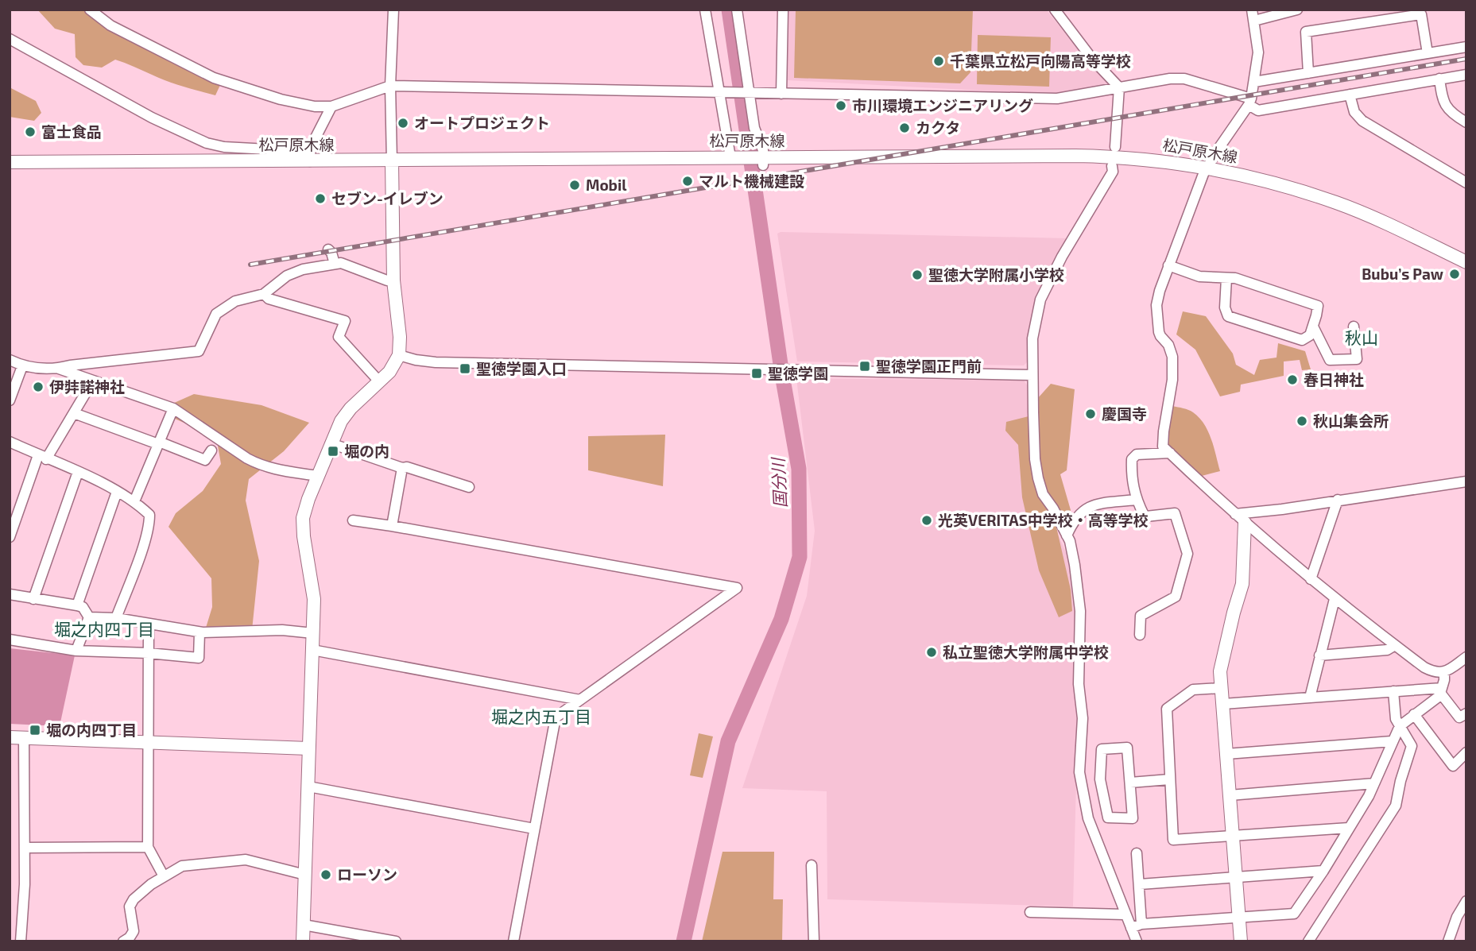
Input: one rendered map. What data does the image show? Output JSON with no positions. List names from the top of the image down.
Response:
{
  "streets": {
    "street": ["松戸原木線"]
  },
  "districts": ["秋山", "堀之内四丁目", "堀之内五丁目"],
  "water": ["国分川"],
  "places": {
    "other": [
      "千葉県立松戸向陽高等学校",
      "市川環境エンジニアリング",
      "オートプロジェクト",
      "カクタ",
      "富士食品",
      "マルト機械建設",
      "Mobil",
      "セブン-イレブン",
      "Bubu’s Paw",
      "聖徳大学附属小学校",
      "春日神社",
      "伊弉諾神社",
      "慶国寺",
      "秋山集会所",
      "光英VERITAS中学校・高等学校",
      "私立聖徳大学附属中学校",
      "ローソン"
    ],
    "transit": [
      "聖徳学園正門前",
      "聖徳学園入口",
      "聖徳学園",
      "堀の内",
      "堀の内四丁目"
    ]
  }
}
